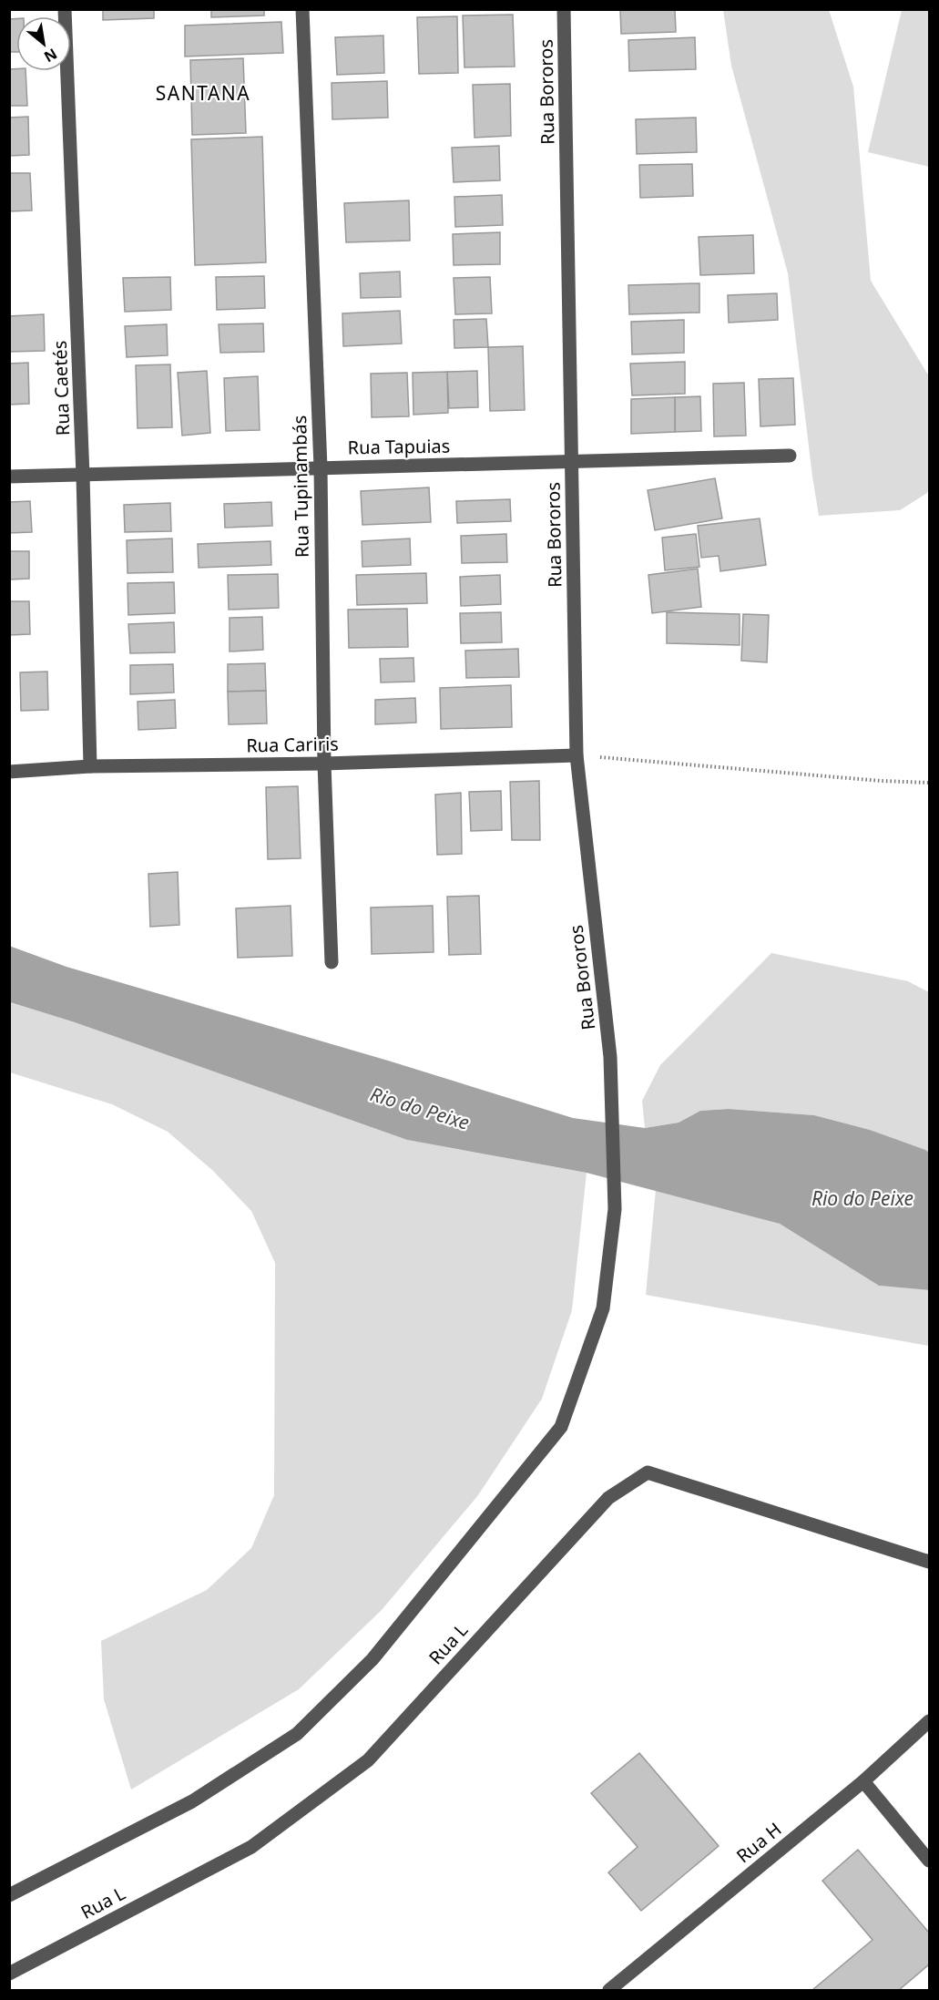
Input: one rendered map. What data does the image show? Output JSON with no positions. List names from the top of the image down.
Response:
{
  "streets": {
    "street": [
      "Rua Bororos",
      "Rua Caetés",
      "Rua Tapuias",
      "Rua Tupinambás",
      "Rua Cariris",
      "Rua L",
      "Rua H"
    ]
  },
  "crossings": [
    ["Rua Bororos", "Rua Tapuias"],
    ["Rua Bororos", "Rua Cariris"],
    ["Rua Caetés", "Rua Tapuias"],
    ["Rua Caetés", "Rua Cariris"],
    ["Rua Tapuias", "Rua Tupinambás"],
    ["Rua Tupinambás", "Rua Cariris"]
  ],
  "districts": ["SANTANA"],
  "water": ["Rio do Peixe"],
  "north": "bottom right"
}
